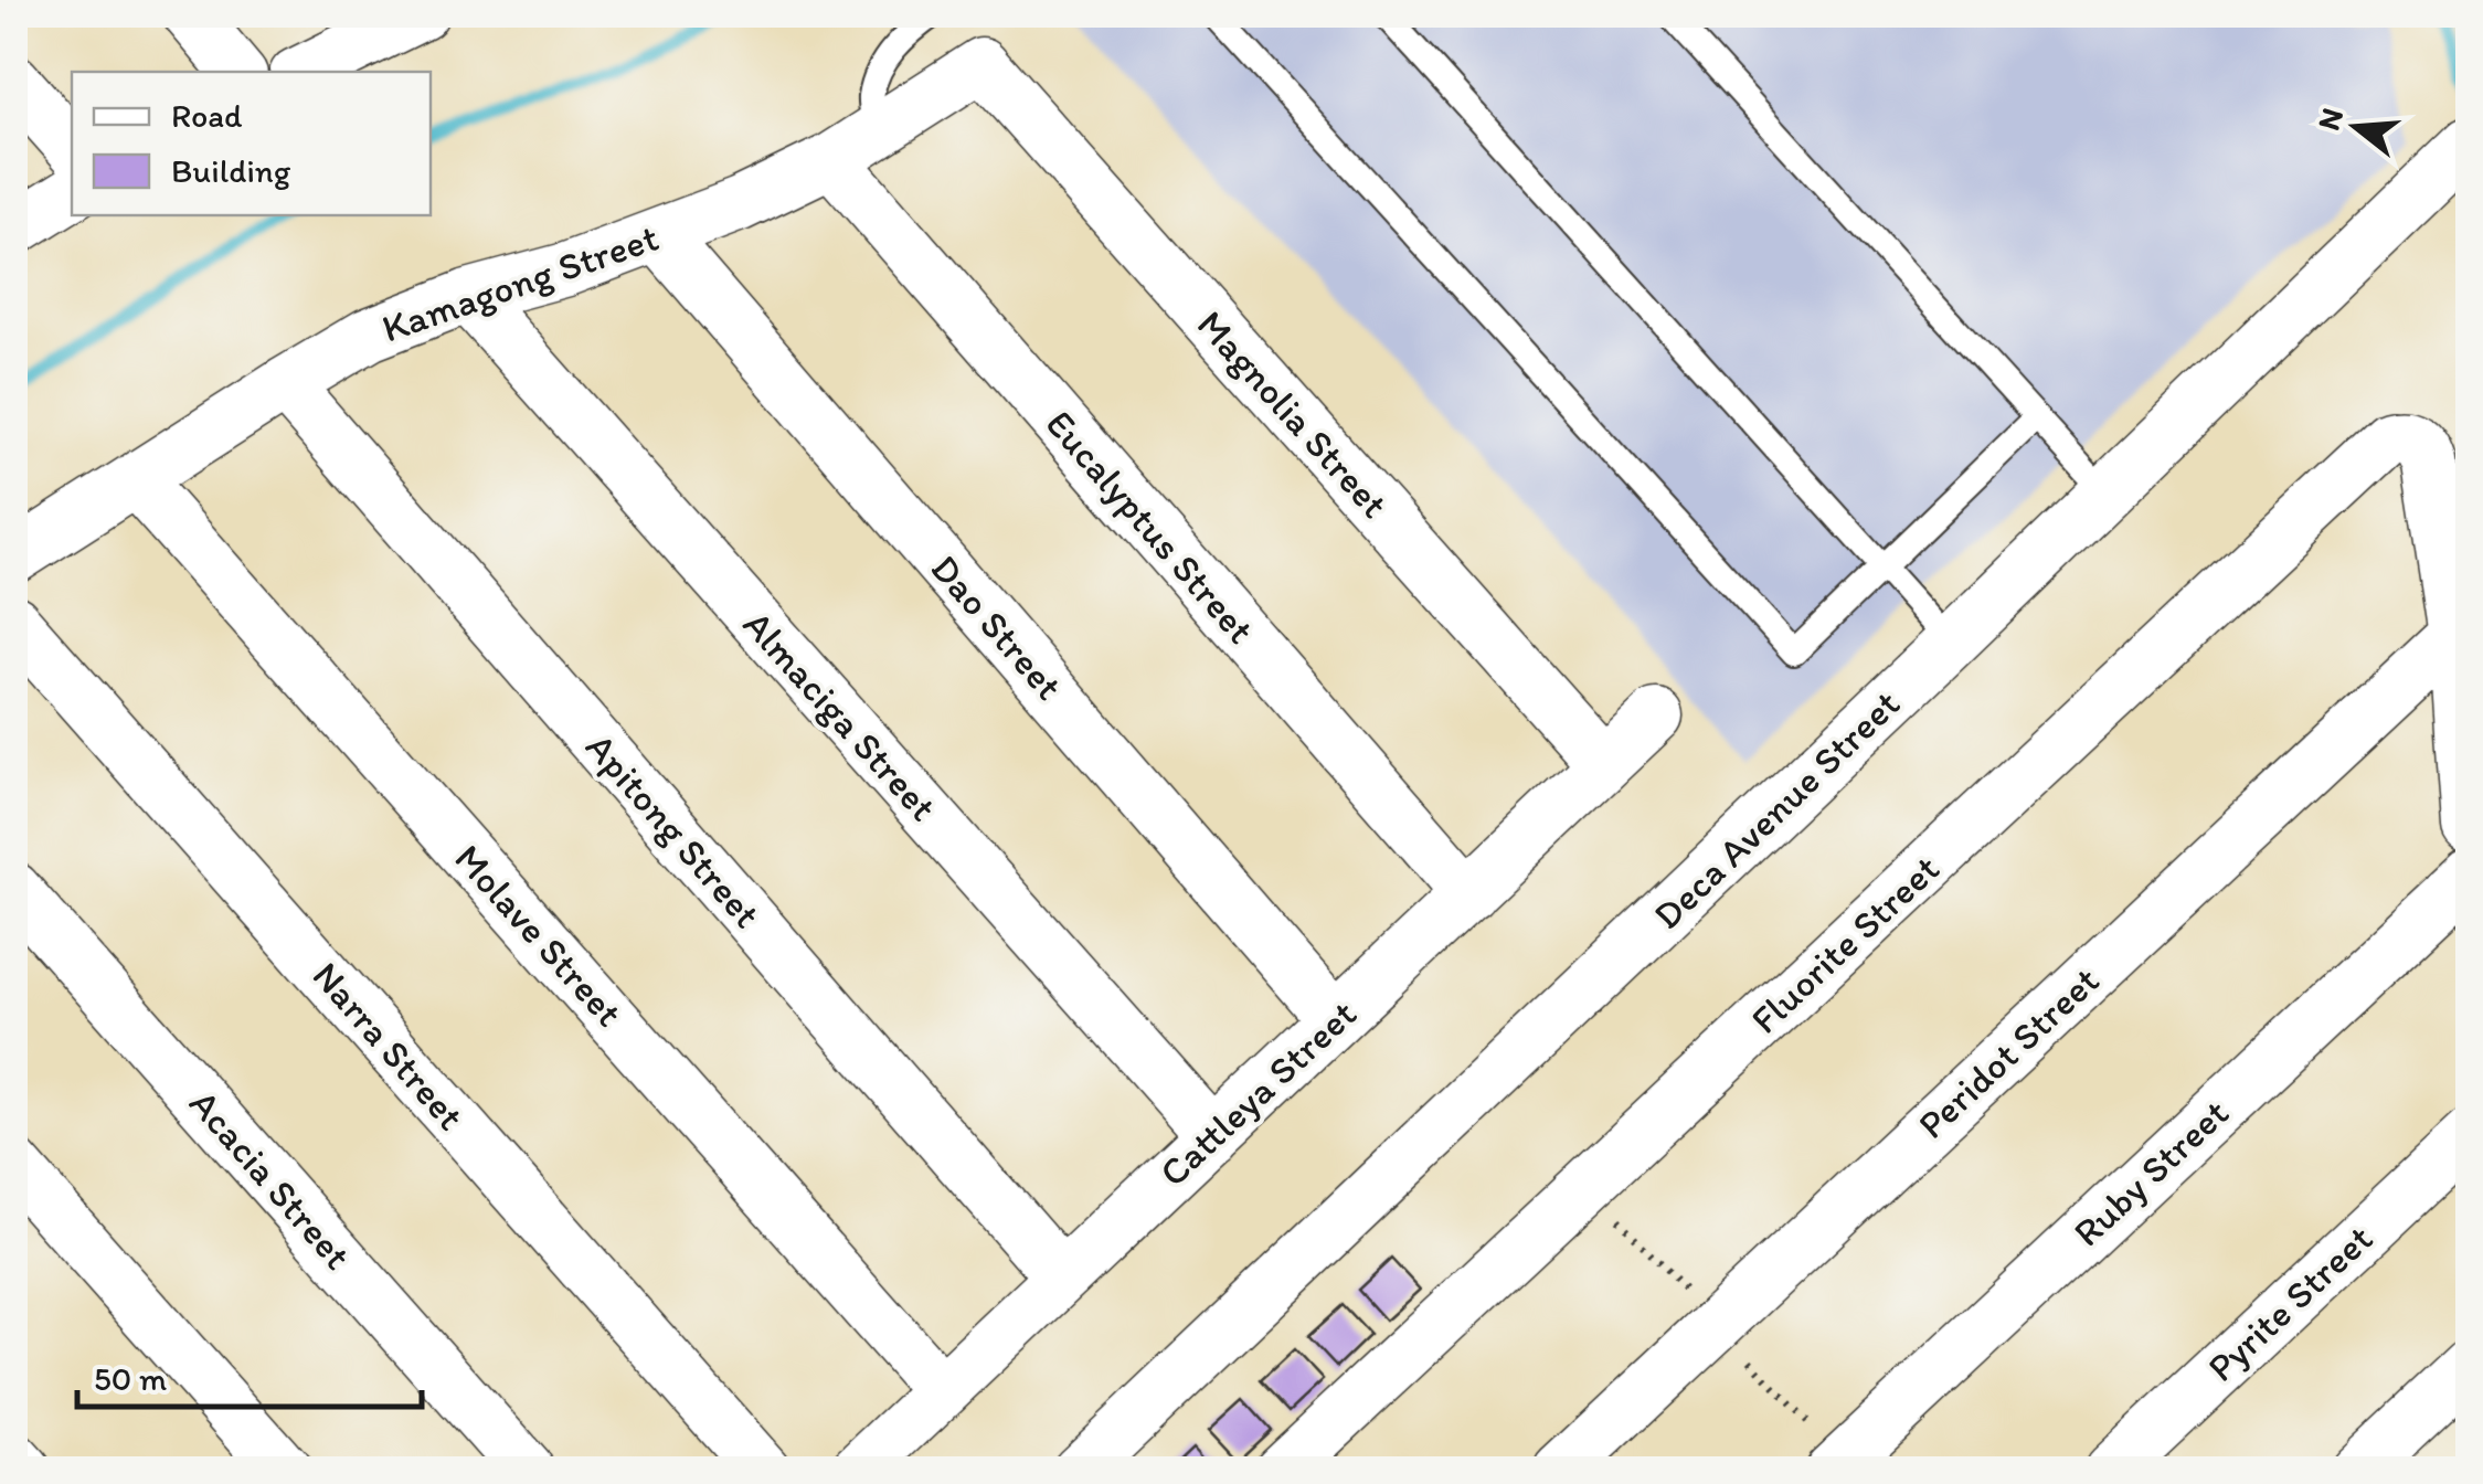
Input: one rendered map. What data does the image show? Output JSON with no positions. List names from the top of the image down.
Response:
{
  "streets": {
    "street": [
      "Kamagong Street",
      "Magnolia Street",
      "Eucalyptus Street",
      "Dao Street",
      "Almaciga Street",
      "Deca Avenue Street",
      "Apitong Street",
      "Molave Street",
      "Fluorite Street",
      "Narra Street",
      "Peridot Street",
      "Cattleya Street",
      "Ruby Street",
      "Acacia Street",
      "Pyrite Street"
    ]
  },
  "crossings": [
    ["Kamagong Street", "Magnolia Street"],
    ["Kamagong Street", "Eucalyptus Street"],
    ["Kamagong Street", "Dao Street"],
    ["Kamagong Street", "Almaciga Street"],
    ["Kamagong Street", "Apitong Street"],
    ["Kamagong Street", "Molave Street"],
    ["Magnolia Street", "Cattleya Street"],
    ["Eucalyptus Street", "Cattleya Street"],
    ["Dao Street", "Cattleya Street"],
    ["Almaciga Street", "Cattleya Street"],
    ["Apitong Street", "Cattleya Street"],
    ["Molave Street", "Cattleya Street"],
    ["Fluorite Street", "Peridot Street"]
  ],
  "legend": ["Road", "Building"],
  "scale_bar": "50 m",
  "north": "left"
}
